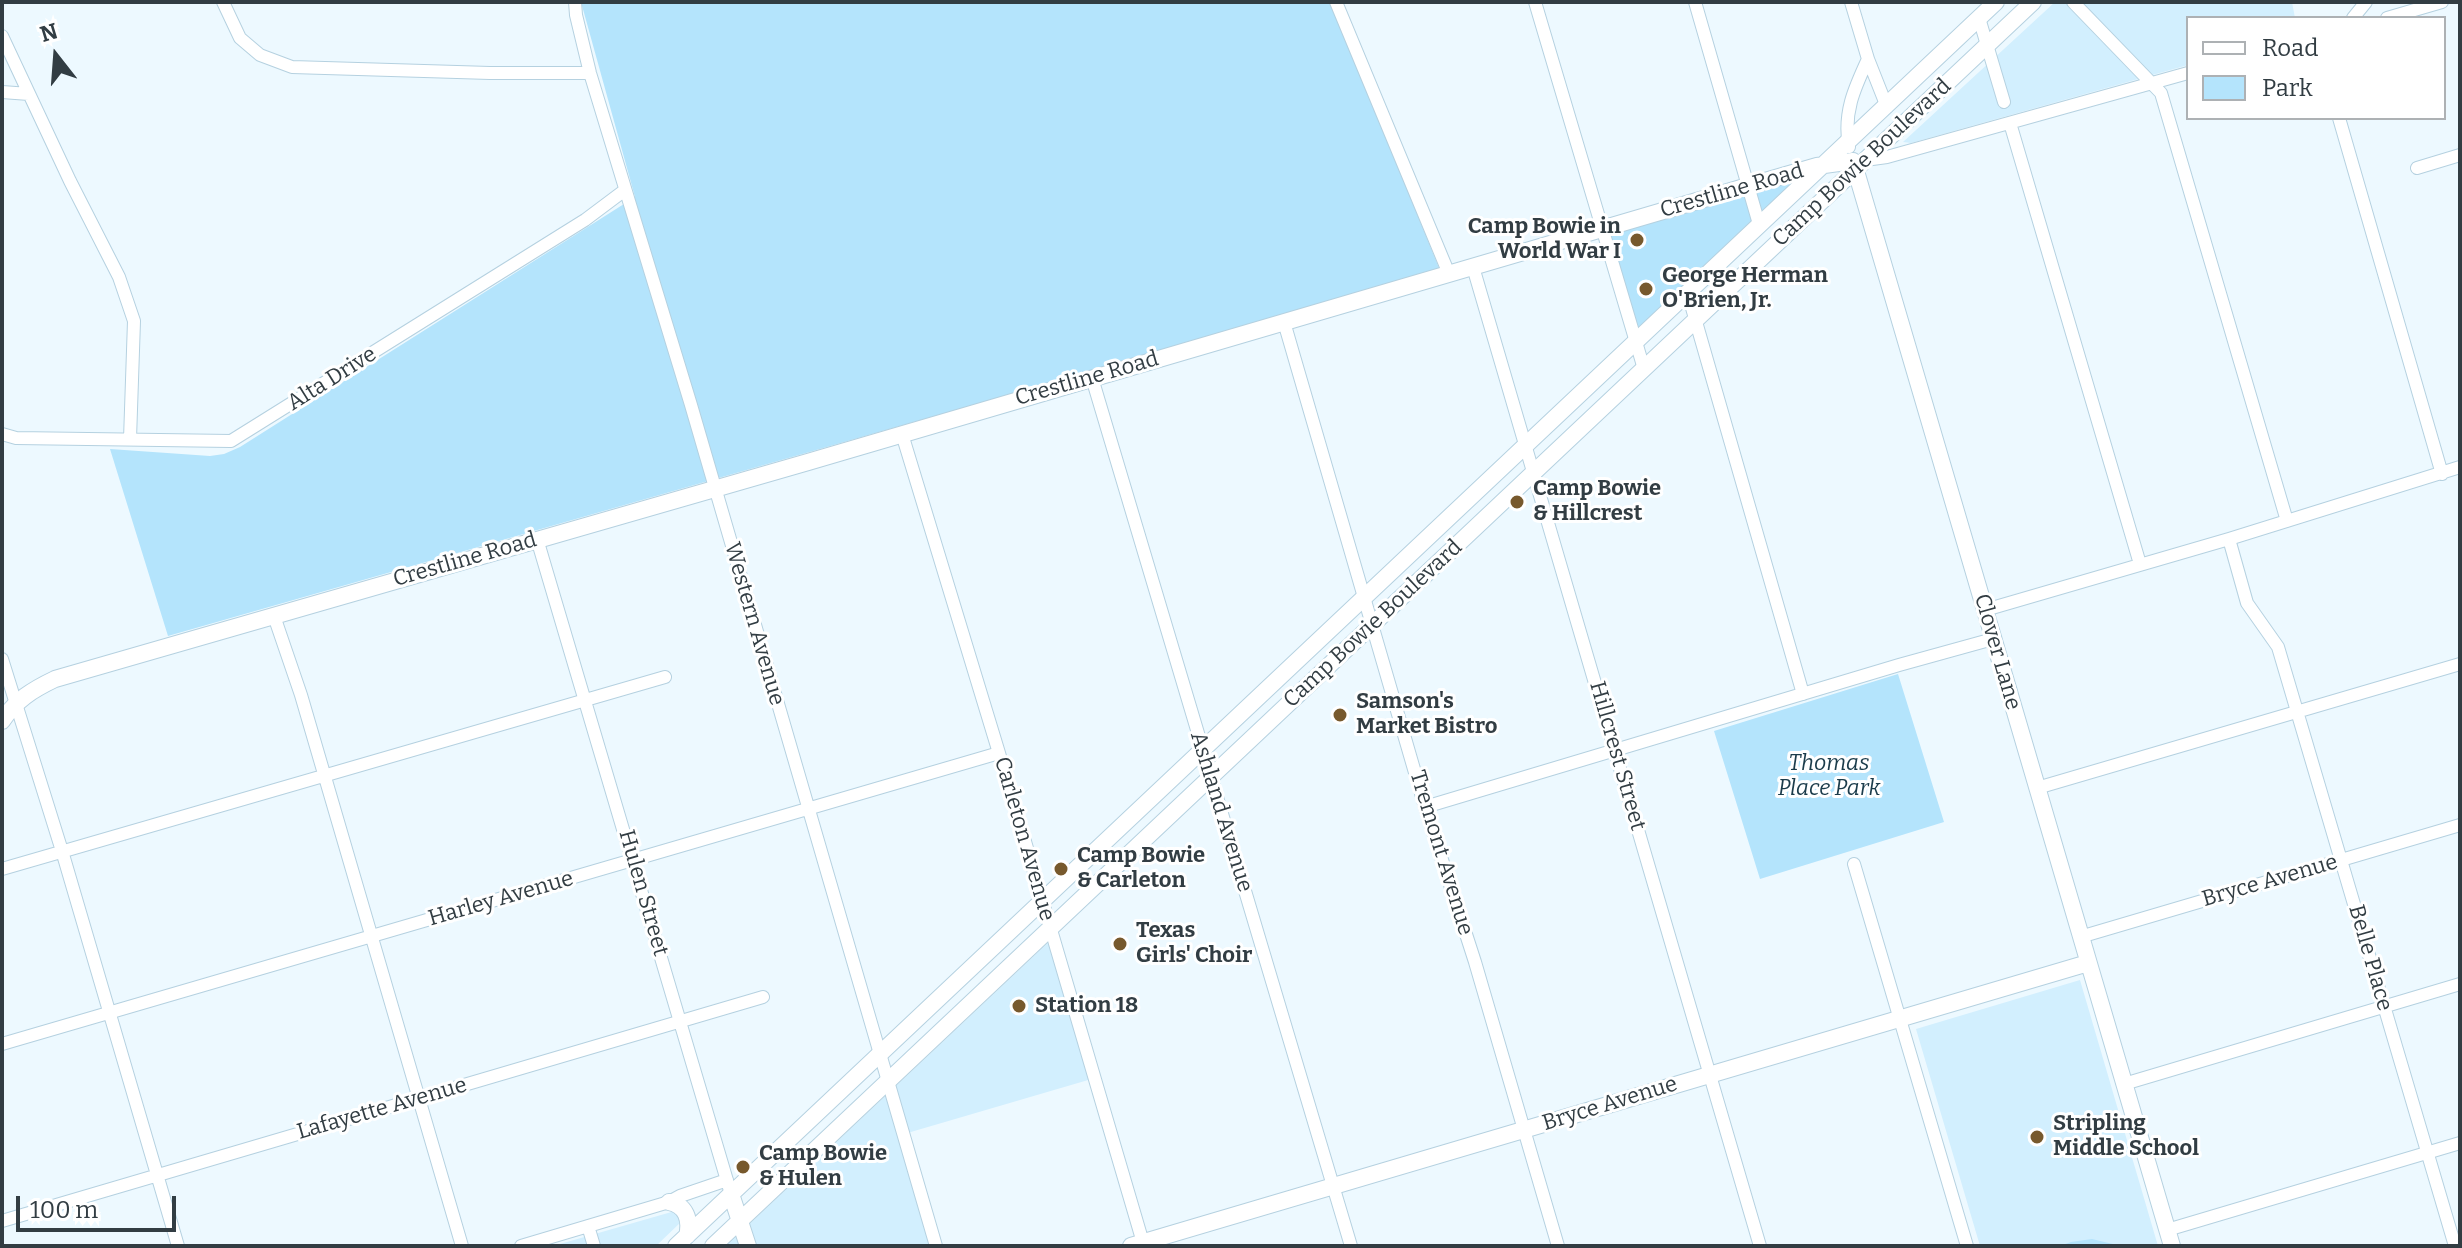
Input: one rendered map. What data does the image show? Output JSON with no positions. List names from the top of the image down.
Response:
{
  "streets": {
    "street": [
      "Camp Bowie Boulevard",
      "Crestline Road",
      "Alta Drive",
      "Western Avenue",
      "Clover Lane",
      "Hillcrest Street",
      "Ashland Avenue",
      "Carleton Avenue",
      "Tremont Avenue",
      "Bryce Avenue",
      "Hulen Street",
      "Harley Avenue",
      "Belle Place",
      "Lafayette Avenue"
    ]
  },
  "crossings": [
    ["Camp Bowie Boulevard", "Crestline Road"],
    ["Camp Bowie Boulevard", "Western Avenue"],
    ["Camp Bowie Boulevard", "Clover Lane"],
    ["Camp Bowie Boulevard", "Hillcrest Street"],
    ["Camp Bowie Boulevard", "Ashland Avenue"],
    ["Camp Bowie Boulevard", "Carleton Avenue"],
    ["Camp Bowie Boulevard", "Tremont Avenue"],
    ["Camp Bowie Boulevard", "Hulen Street"],
    ["Crestline Road", "Western Avenue"],
    ["Crestline Road", "Clover Lane"],
    ["Crestline Road", "Hillcrest Street"],
    ["Crestline Road", "Ashland Avenue"],
    ["Crestline Road", "Carleton Avenue"],
    ["Crestline Road", "Tremont Avenue"],
    ["Crestline Road", "Hulen Street"],
    ["Alta Drive", "Western Avenue"],
    ["Western Avenue", "Harley Avenue"],
    ["Clover Lane", "Bryce Avenue"],
    ["Hillcrest Street", "Bryce Avenue"],
    ["Ashland Avenue", "Bryce Avenue"],
    ["Carleton Avenue", "Bryce Avenue"],
    ["Carleton Avenue", "Harley Avenue"],
    ["Tremont Avenue", "Bryce Avenue"],
    ["Bryce Avenue", "Belle Place"],
    ["Hulen Street", "Harley Avenue"],
    ["Hulen Street", "Lafayette Avenue"]
  ],
  "parks": ["Thomas Place Park"],
  "places": [
    "Camp Bowie in World War I",
    "George Herman O'Brien, Jr.",
    "Camp Bowie & Hillcrest",
    "Samson's Market Bistro",
    "Camp Bowie & Carleton",
    "Texas Girls' Choir",
    "Station 18",
    "Stripling Middle School",
    "Camp Bowie & Hulen"
  ],
  "legend": ["Road", "Park"],
  "scale_bar": "100 m",
  "north": "top"
}
